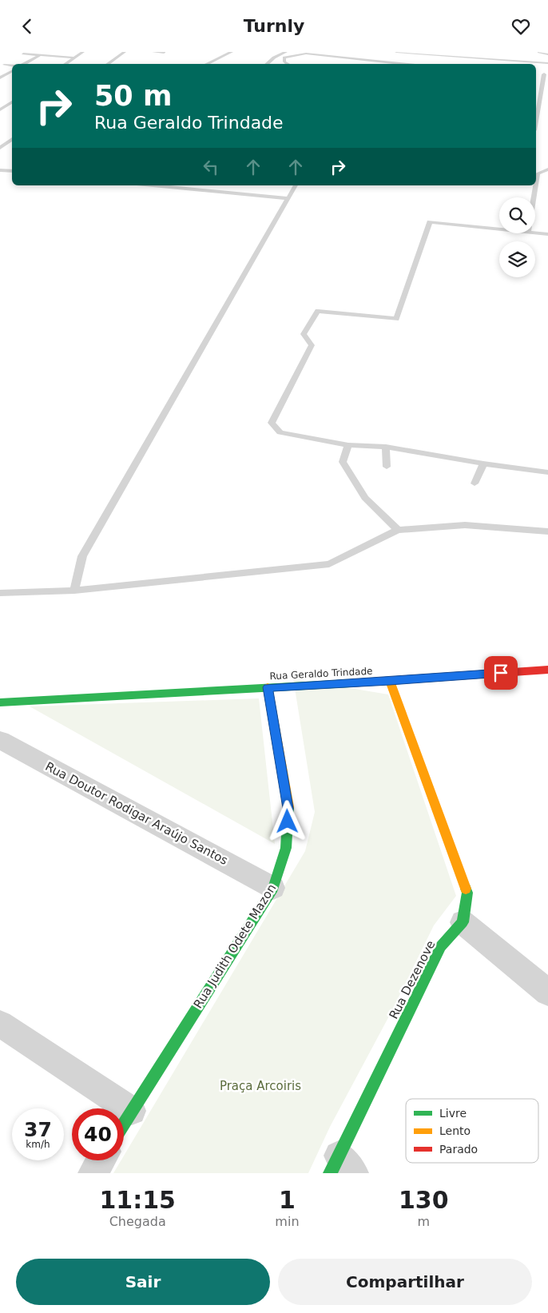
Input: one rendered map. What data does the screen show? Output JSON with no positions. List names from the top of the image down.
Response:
{
  "streets": {
    "street": [
      "Rua Geraldo Trindade",
      "Rua Doutor Rodigar Araújo Santos",
      "Rua Judith Odete Mazon",
      "Rua Dezenove"
    ]
  },
  "crossings": [
    ["Rua Geraldo Trindade", "Rua Judith Odete Mazon"],
    ["Rua Doutor Rodigar Araújo Santos", "Rua Judith Odete Mazon"]
  ],
  "parks": ["Praça Arcoiris"],
  "legend": ["Livre", "Lento", "Parado"],
  "page": {
    "header": "Turnly",
    "turn": ["50 m", "Rua Geraldo Trindade"],
    "speed": "37 km/h",
    "limit": "40",
    "eta": [
      "11:15",
      "Chegada",
      "1",
      "min",
      "130",
      "m"
    ],
    "buttons": ["Sair", "Compartilhar"]
  }
}
